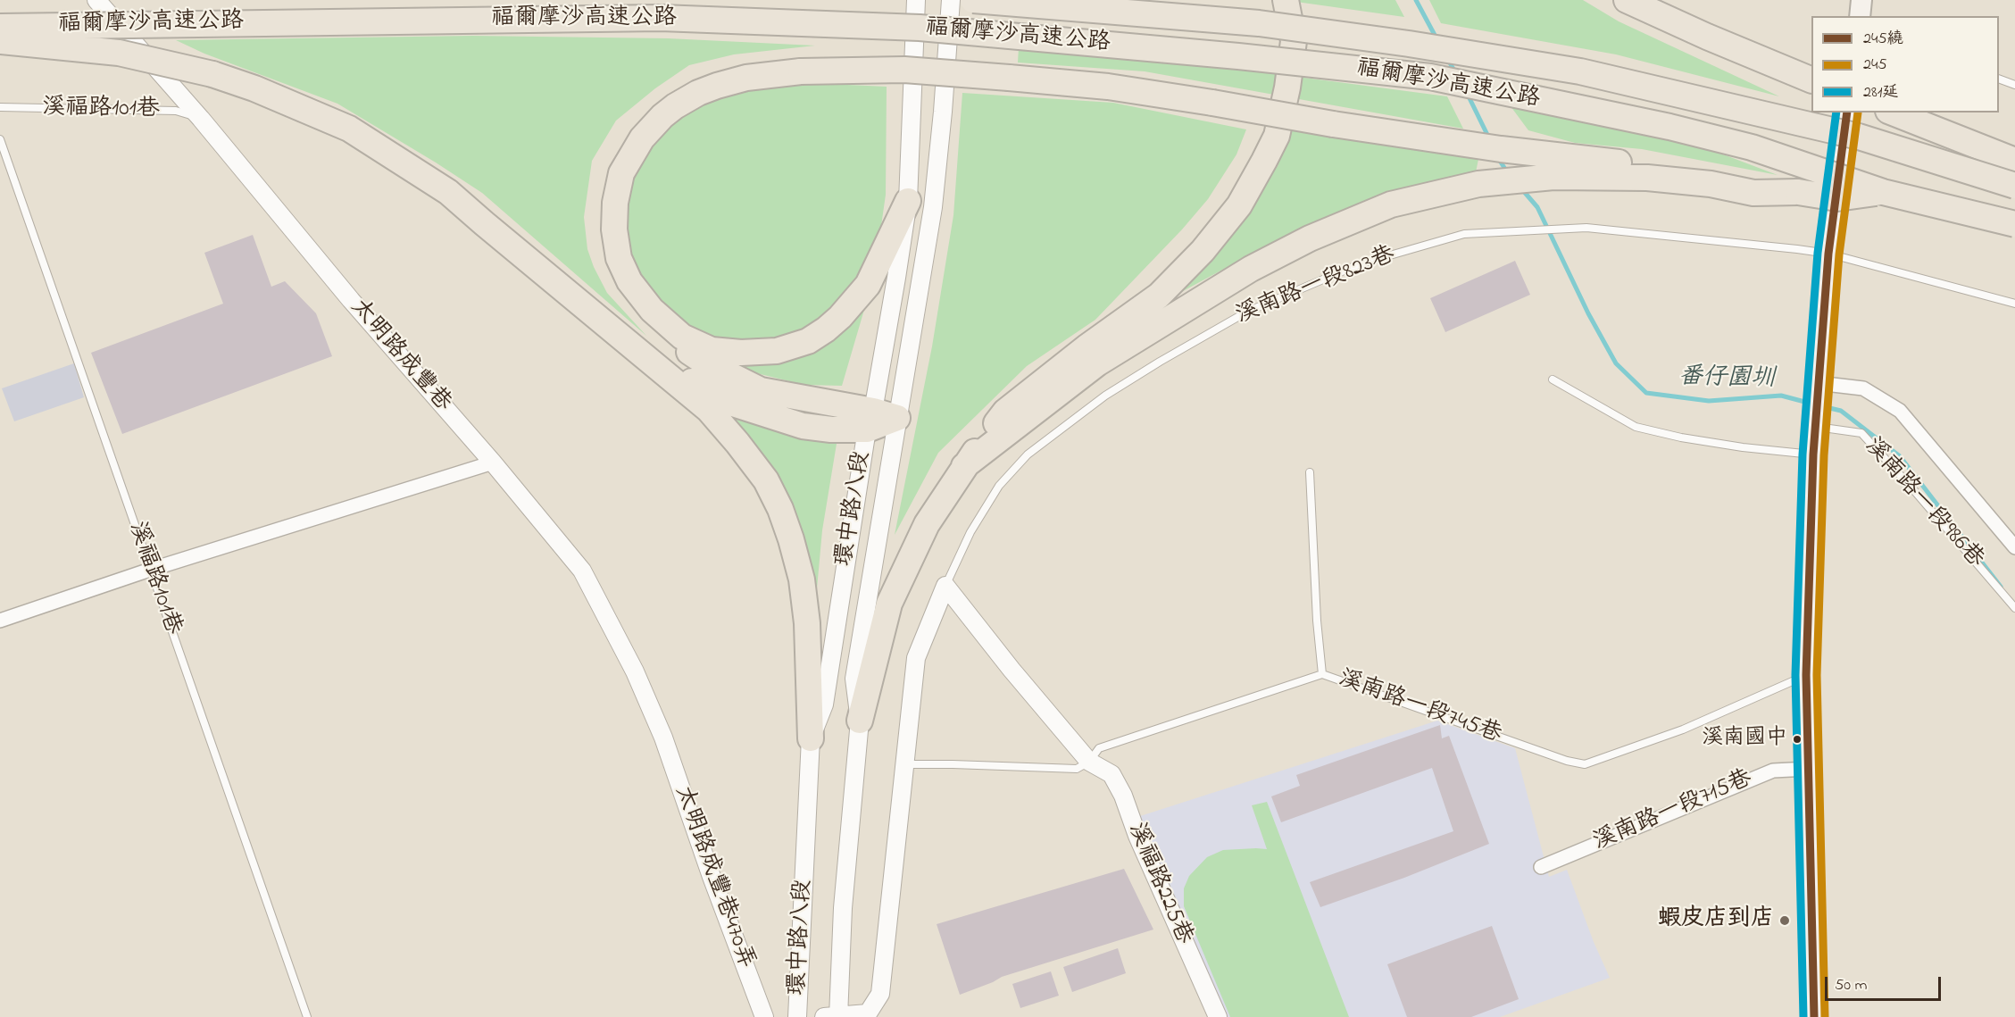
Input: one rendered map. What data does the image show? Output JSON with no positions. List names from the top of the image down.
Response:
{
  "streets": {
    "highway": ["福爾摩沙高速公路"],
    "street": [
      "太明路成豐巷",
      "環中路八段",
      "溪南路一段715巷",
      "太明路成豐巷470弄",
      "溪福路225巷"
    ],
    "lane": [
      "溪福路101巷",
      "溪南路一段823巷",
      "溪南路一段986巷",
      "溪南路一段745巷"
    ]
  },
  "crossings": [
    ["溪福路101巷", "太明路成豐巷"],
    ["溪南路一段823巷", "溪福路225巷"],
    ["太明路成豐巷", "太明路成豐巷470弄"],
    ["溪南路一段745巷", "溪福路225巷"]
  ],
  "water": ["番仔園圳"],
  "places": ["溪南國中", "蝦皮店到店"],
  "lines": ["transit line 245繞", "transit line 245", "transit line 281延"],
  "legend": ["245繞", "245", "281延"],
  "scale_bar": "50 m"
}
